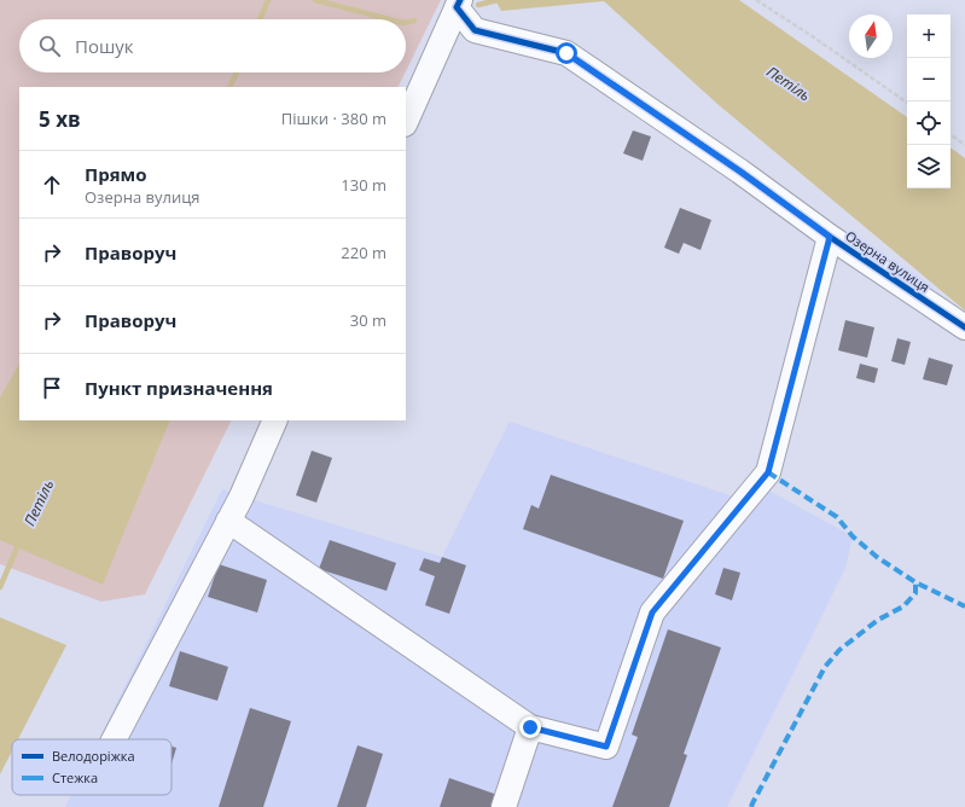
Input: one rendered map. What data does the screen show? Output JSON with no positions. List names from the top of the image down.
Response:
{
  "streets": {
    "street": ["Озерна вулиця"]
  },
  "water": ["Петіль"],
  "legend": ["Велодоріжка", "Стежка"],
  "north": "top",
  "page": {
    "map_buttons": ["+", "−"],
    "search": "Пошук",
    "heading": ["5 хв", "Пішки · 380 m"],
    "list": [
      ["Прямо", "Озерна вулиця", "130 m"],
      ["Праворуч", "220 m"],
      ["Праворуч", "30 m"],
      "Пункт призначення"
    ]
  }
}
